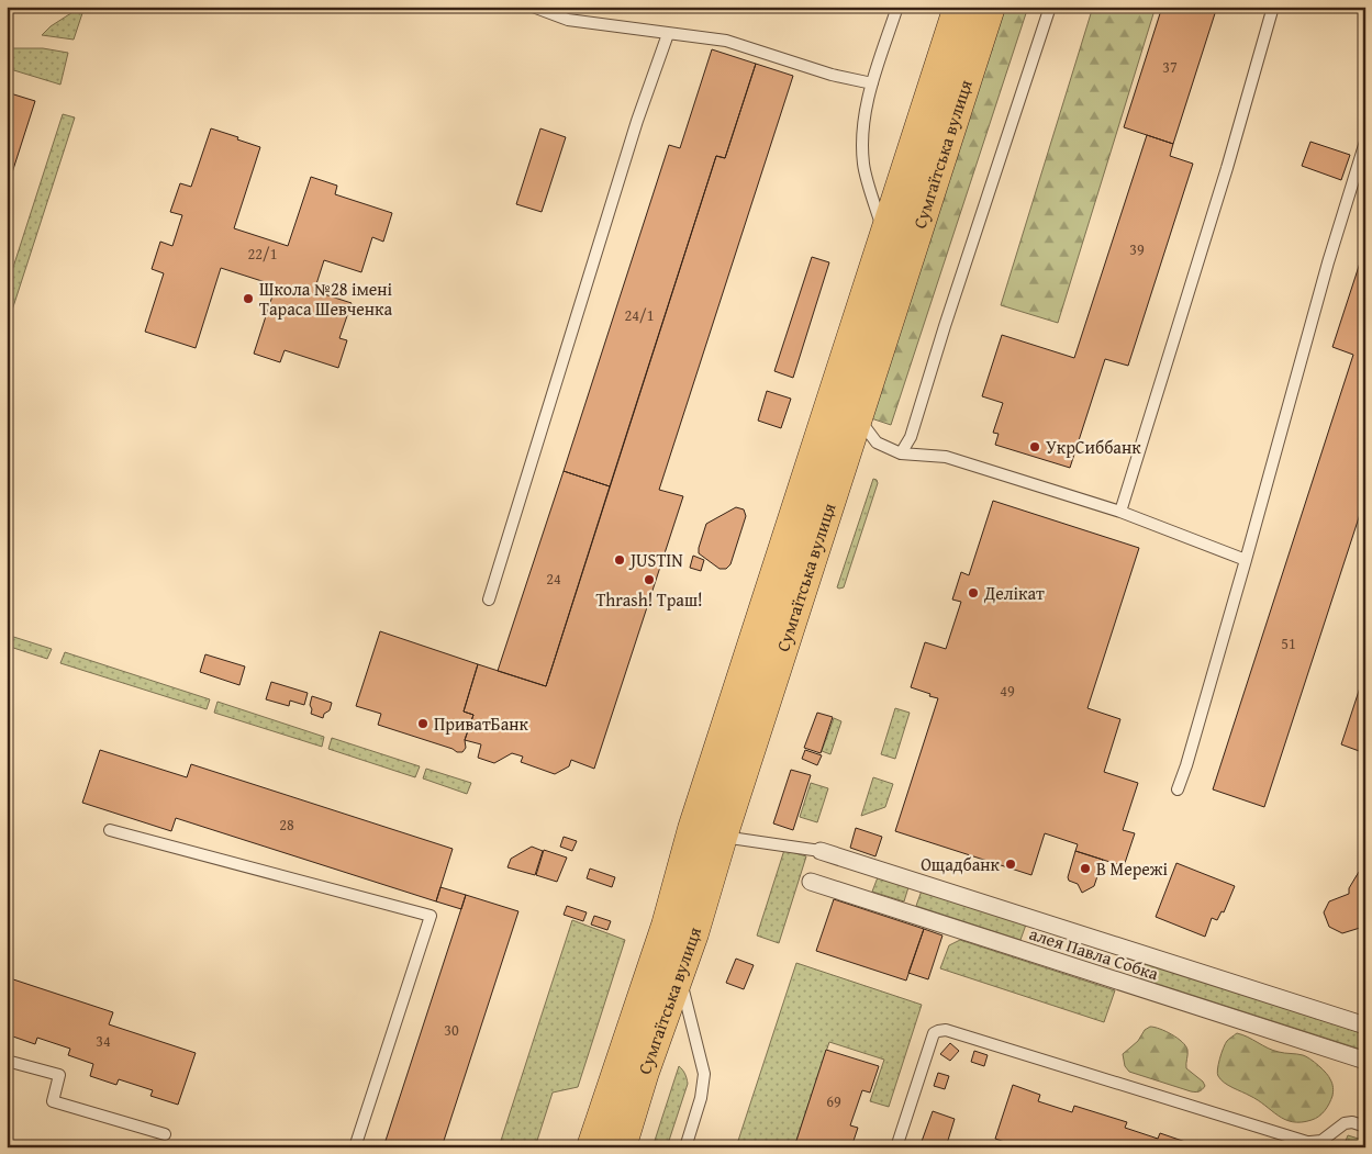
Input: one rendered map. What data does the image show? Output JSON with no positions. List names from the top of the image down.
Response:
{
  "streets": {
    "main road": ["Сумгаїтська вулиця"],
    "street": ["алея Павла Собка"]
  },
  "places": [
    "Школа №28 імені Тараса Шевченка",
    "УкрСиббанк",
    "JUSTIN",
    "Thrash! Траш!",
    "Делікат",
    "ПриватБанк",
    "Ощадбанк",
    "В Мережі"
  ],
  "house_numbers": [
    "37",
    "39",
    "22/1",
    "24/1",
    "24",
    "51",
    "49",
    "28",
    "30",
    "34",
    "69"
  ]
}
